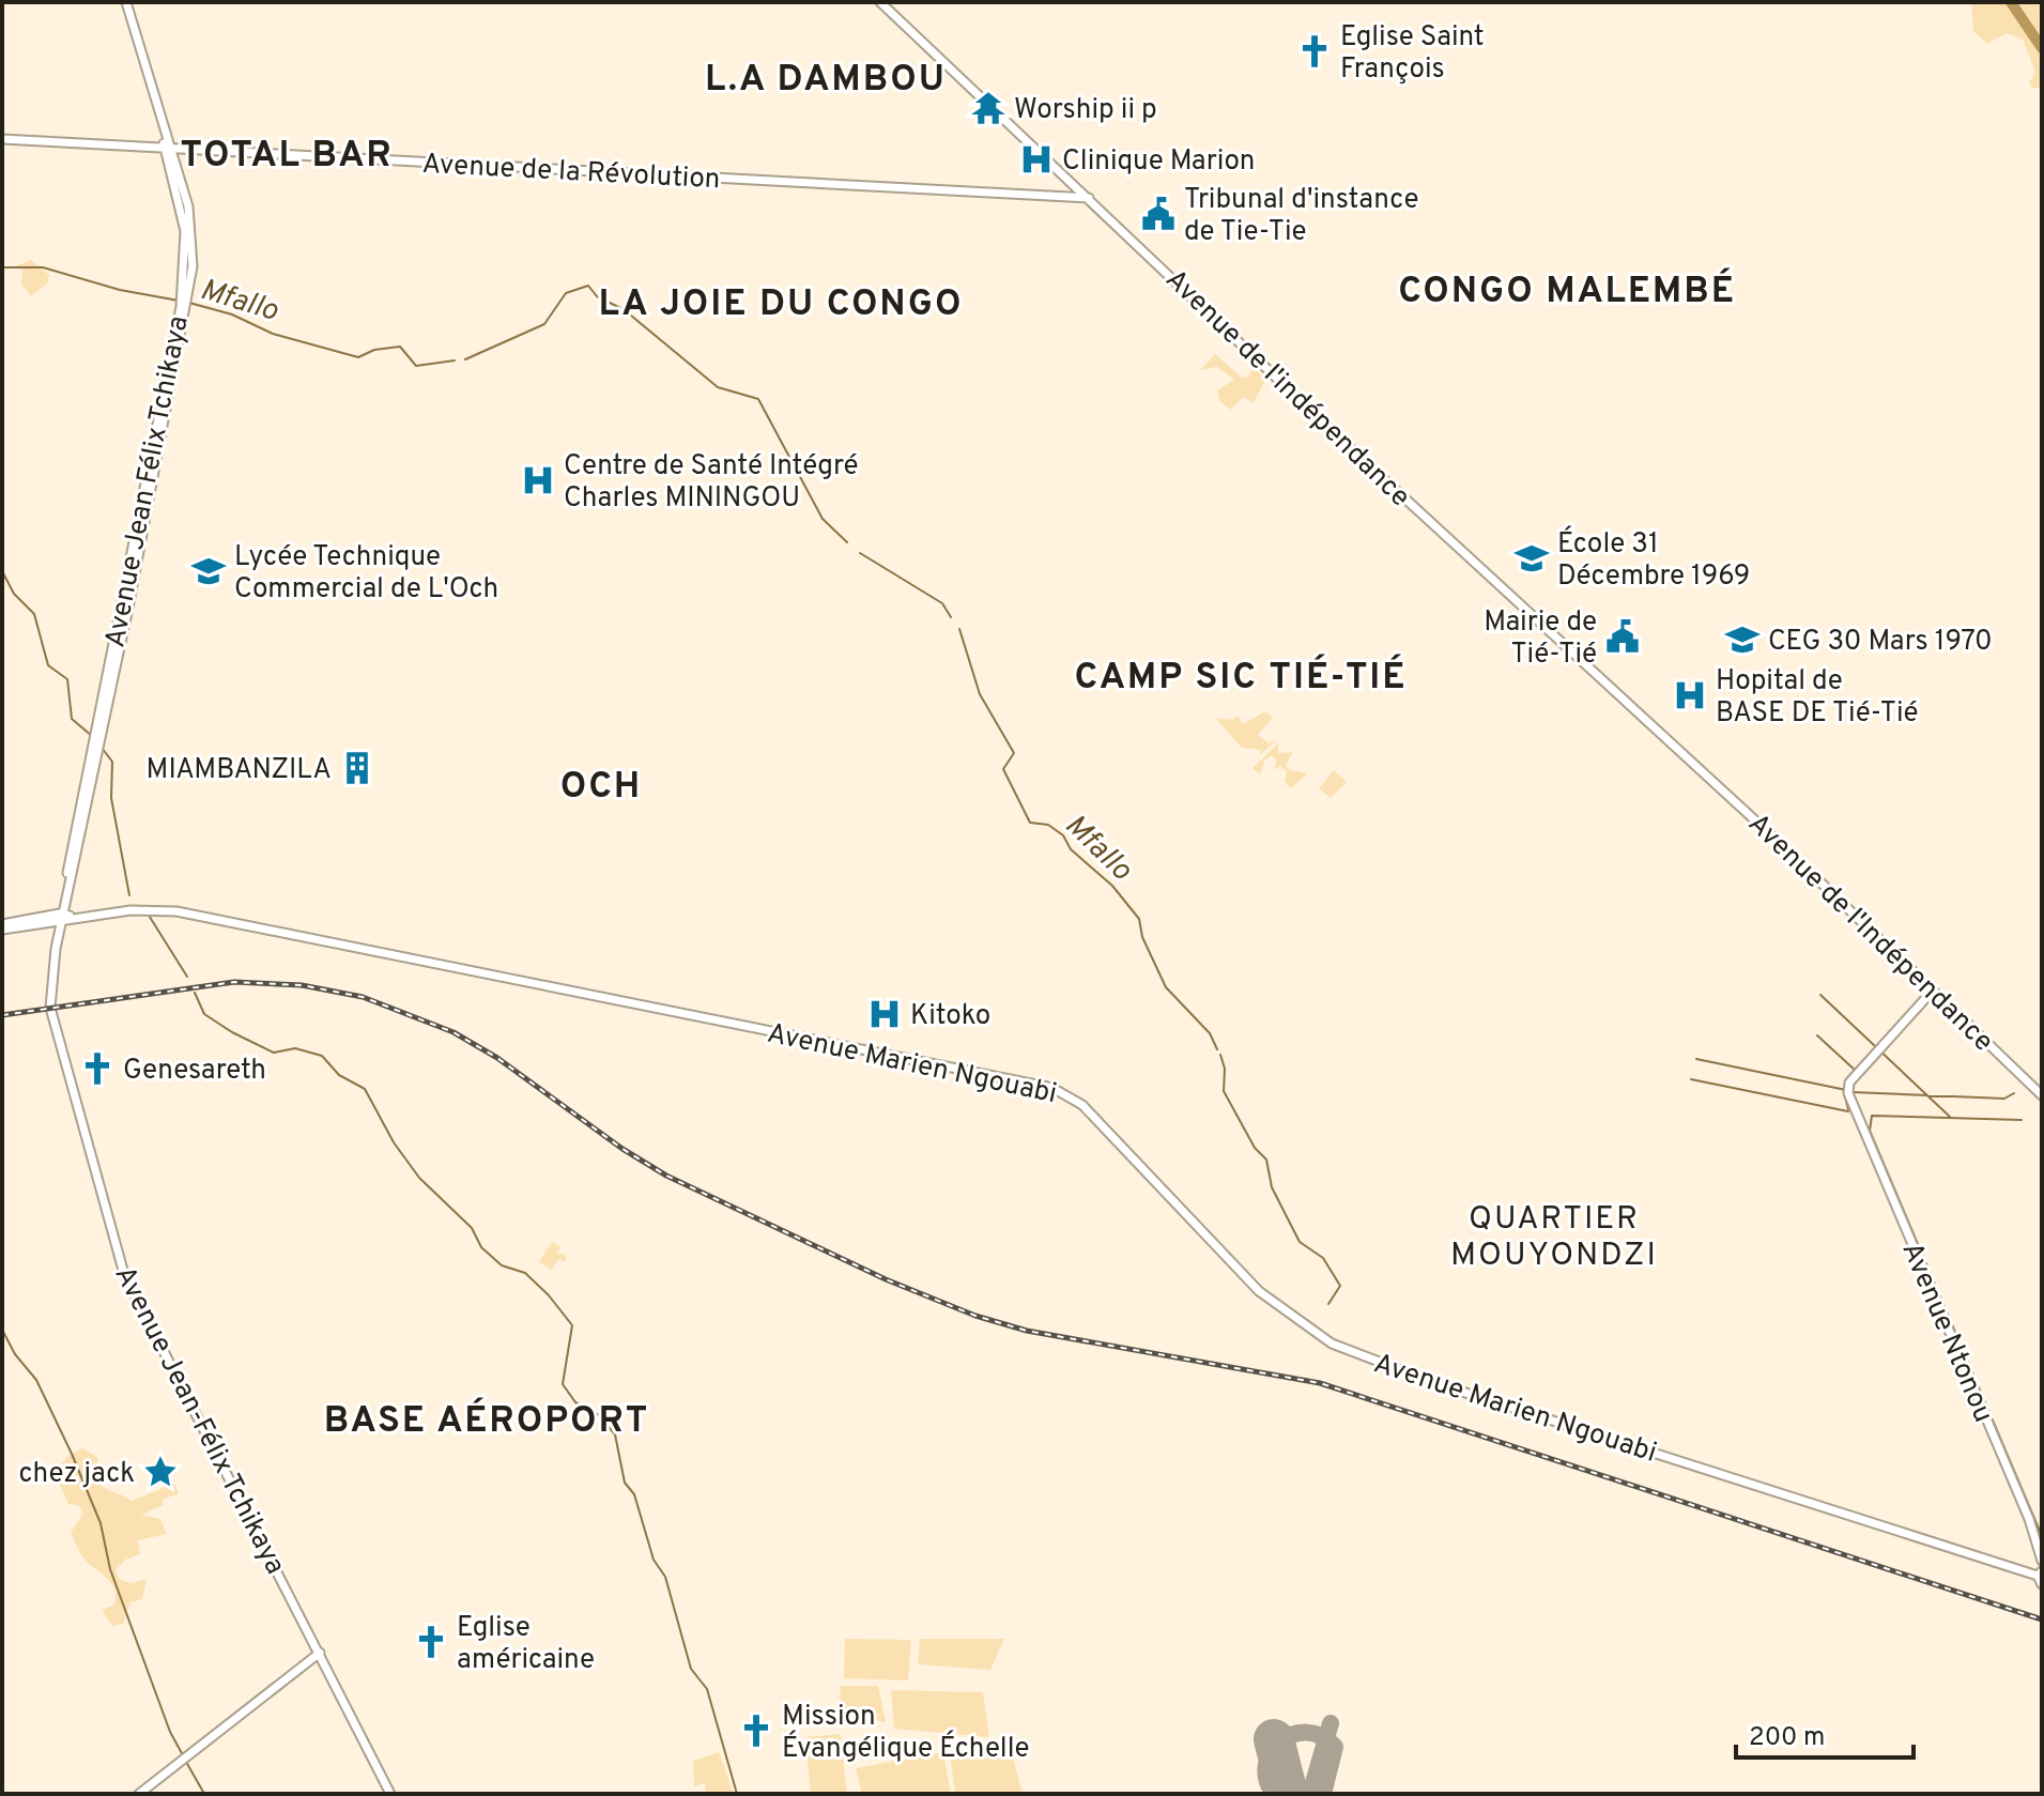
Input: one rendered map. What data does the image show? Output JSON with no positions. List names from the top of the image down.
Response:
{
  "streets": {
    "street": [
      "Avenue de la Révolution",
      "Avenue de l'indépendance",
      "Avenue Jean Félix Tchikaya",
      "Avenue de l'Indépendance",
      "Avenue Marien Ngouabi",
      "Avenue Ntonou",
      "Avenue Jean-Félix Tchikaya"
    ]
  },
  "crossings": [
    ["Avenue de la Révolution", "Avenue de l'indépendance"],
    ["Avenue de la Révolution", "Avenue Jean Félix Tchikaya"],
    ["Avenue de l'indépendance", "Avenue de l'Indépendance"],
    ["Avenue Jean Félix Tchikaya", "Avenue Marien Ngouabi"],
    ["Avenue Jean Félix Tchikaya", "Avenue Jean-Félix Tchikaya"],
    ["Avenue de l'Indépendance", "Avenue Ntonou"],
    ["Avenue Marien Ngouabi", "Avenue Jean-Félix Tchikaya"]
  ],
  "districts": [
    "L.A DAMBOU",
    "TOTAL BAR",
    "CONGO MALEMBÉ",
    "LA JOIE DU CONGO",
    "CAMP SIC TIÉ-TIÉ",
    "OCH",
    "QUARTIER MOUYONDZI",
    "BASE AÉROPORT"
  ],
  "water": ["Mfallo"],
  "places": {
    "church": [
      "Eglise Saint François",
      "Genesareth",
      "Eglise américaine",
      "Mission Évangélique Échelle"
    ],
    "temple": ["Worship ii p"],
    "hospital": [
      "Clinique Marion",
      "Centre de Santé Intégré Charles MININGOU",
      "Hopital de BASE DE Tié-Tié",
      "Kitoko"
    ],
    "public building": ["Tribunal d'instance de Tie-Tie", "Mairie de Tié-Tié"],
    "school or university": ["École 31 Décembre 1969", "Lycée Technique Commercial de L'Och", "CEG 30 Mars 1970"],
    "building": ["MIAMBANZILA"],
    "place": ["chez jack"]
  },
  "scale_bar": "200 m"
}
